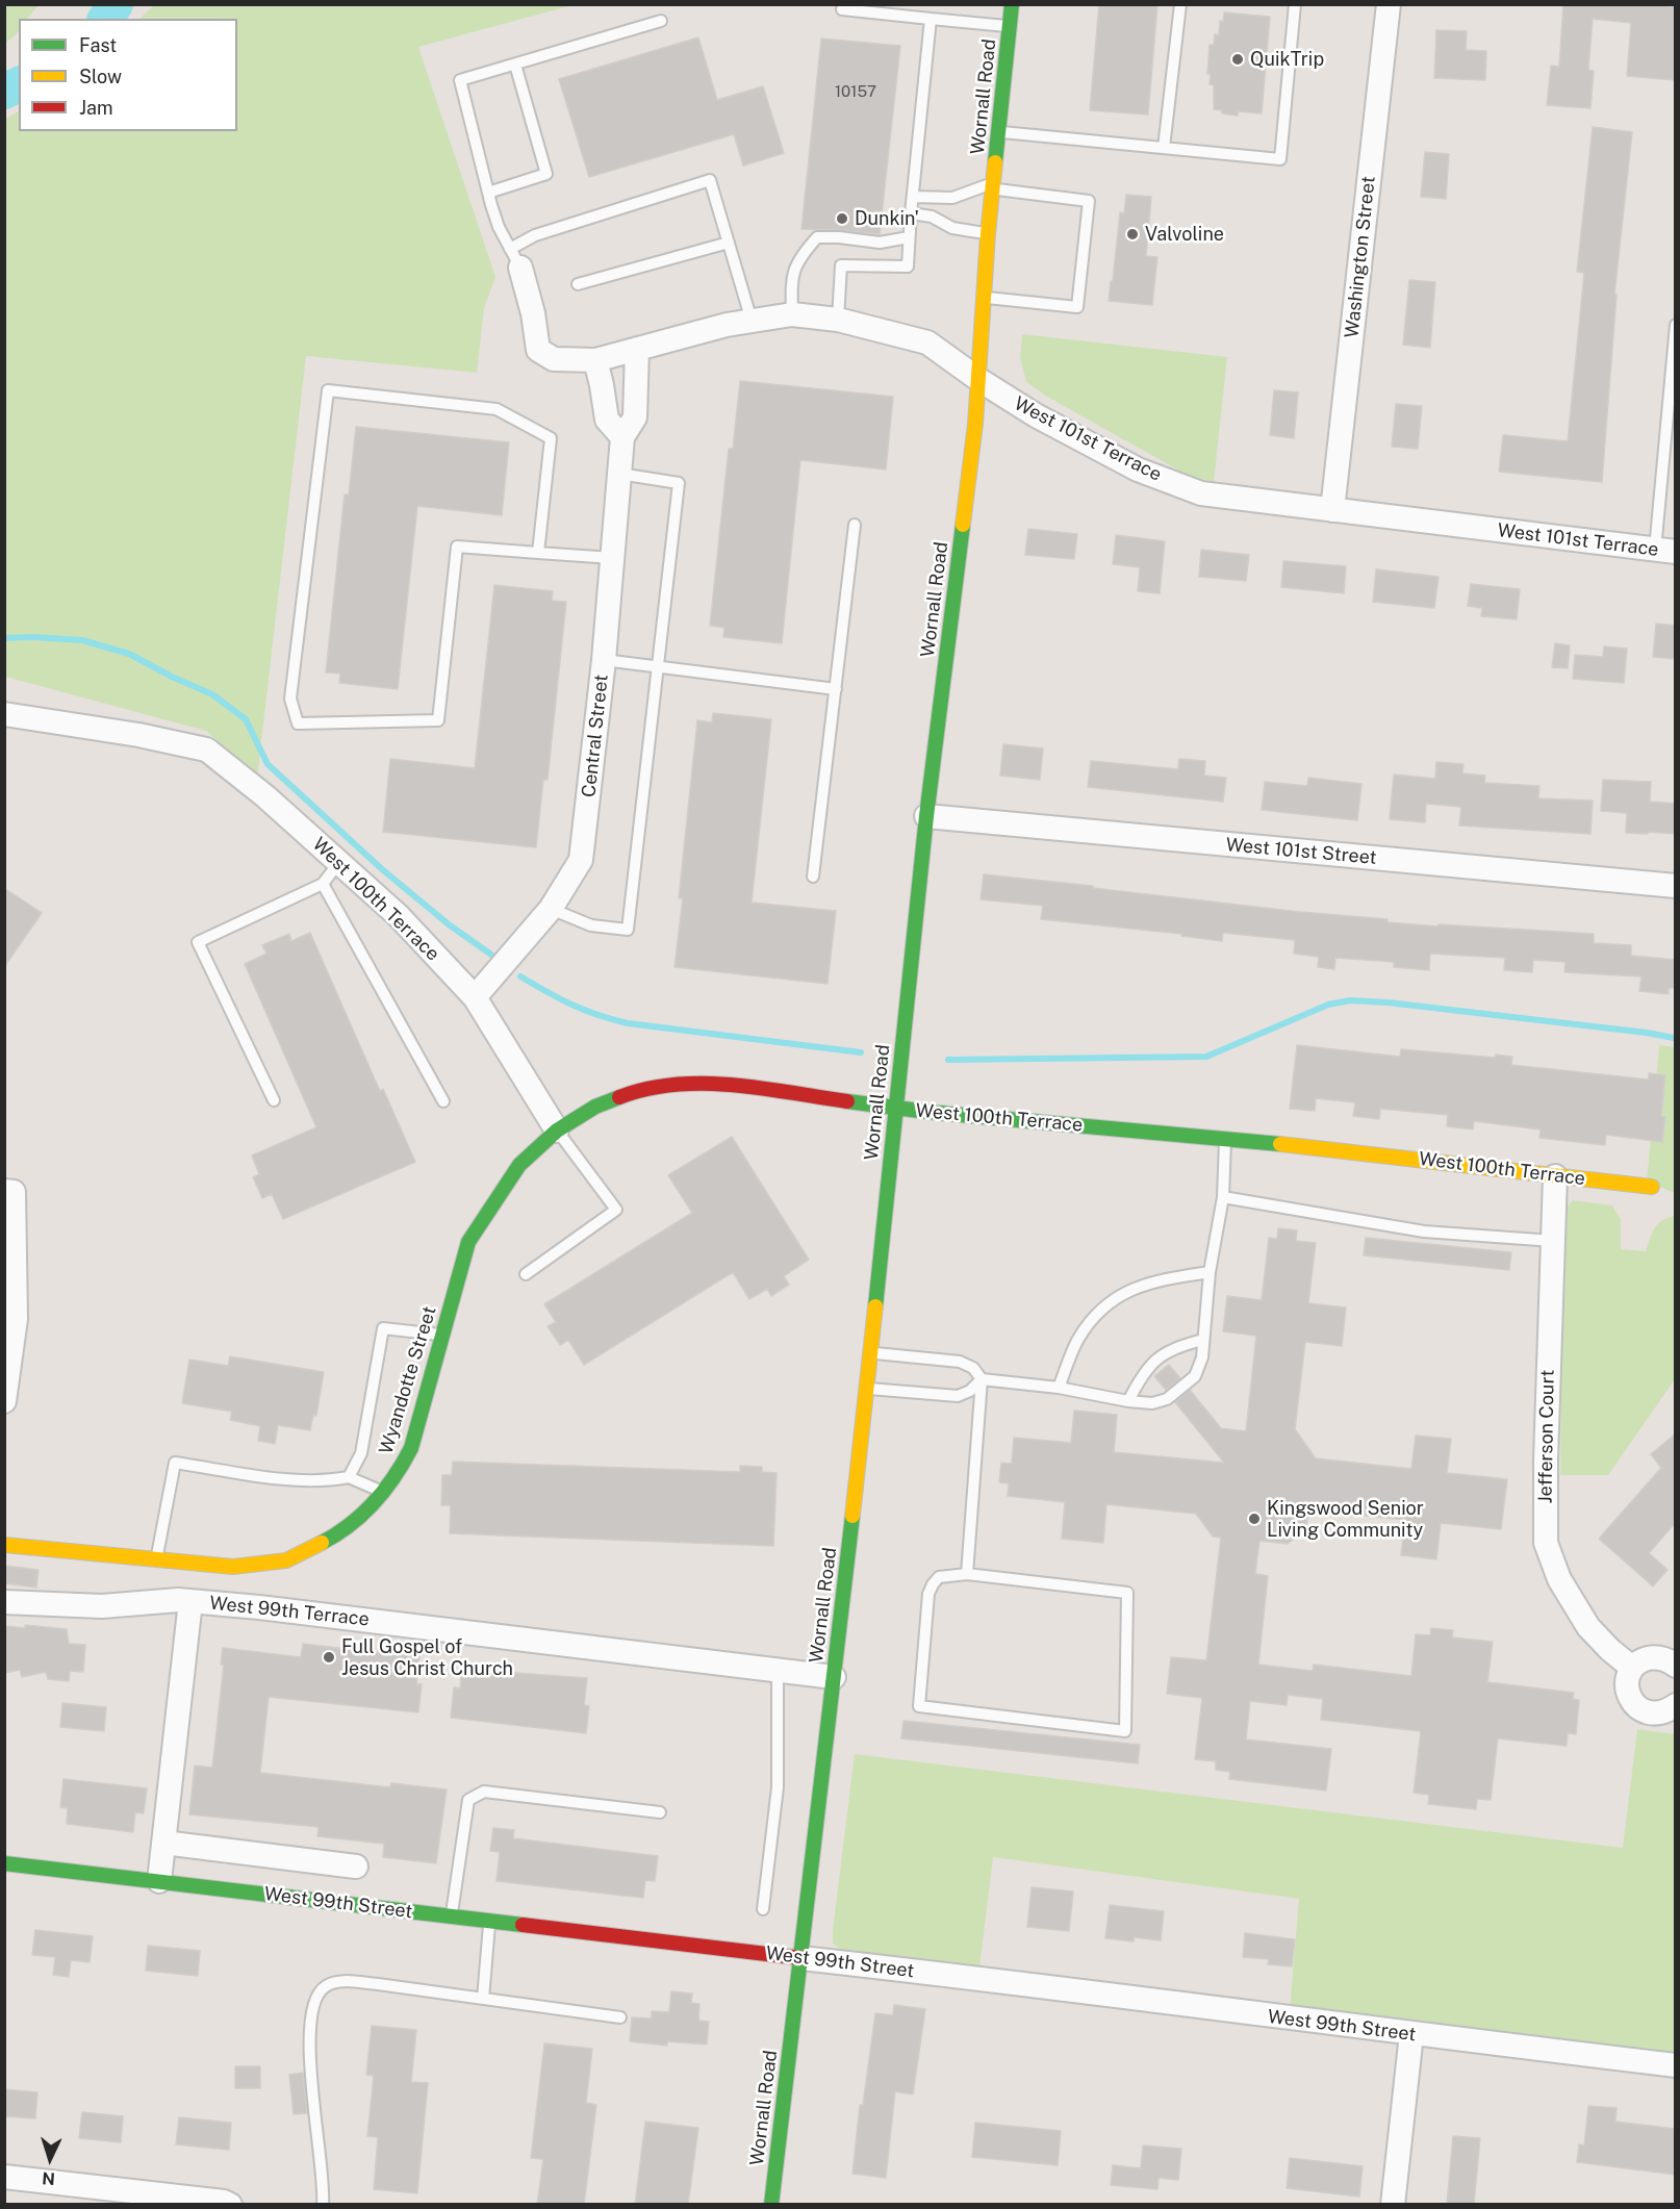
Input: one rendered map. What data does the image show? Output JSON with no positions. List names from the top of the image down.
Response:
{
  "streets": {
    "street": [
      "Wornall Road",
      "Washington Street",
      "West 101st Terrace",
      "Central Street",
      "West 101st Street",
      "West 100th Terrace",
      "Wyandotte Street",
      "Jefferson Court",
      "West 99th Terrace",
      "West 99th Street"
    ]
  },
  "crossings": [
    ["Wornall Road", "West 101st Terrace"],
    ["Wornall Road", "West 101st Street"],
    ["Wornall Road", "West 100th Terrace"],
    ["Wornall Road", "West 99th Terrace"],
    ["Wornall Road", "West 99th Street"],
    ["Washington Street", "West 101st Terrace"],
    ["West 101st Terrace", "Central Street"],
    ["Central Street", "West 100th Terrace"],
    ["West 100th Terrace", "Wyandotte Street"],
    ["West 100th Terrace", "Jefferson Court"]
  ],
  "places": [
    "QuikTrip",
    "Dunkin'",
    "Valvoline",
    "Kingswood Senior Living Community",
    "Full Gospel of Jesus Christ Church"
  ],
  "house_numbers": ["10157"],
  "legend": ["Fast", "Slow", "Jam"],
  "north": "bottom"
}
